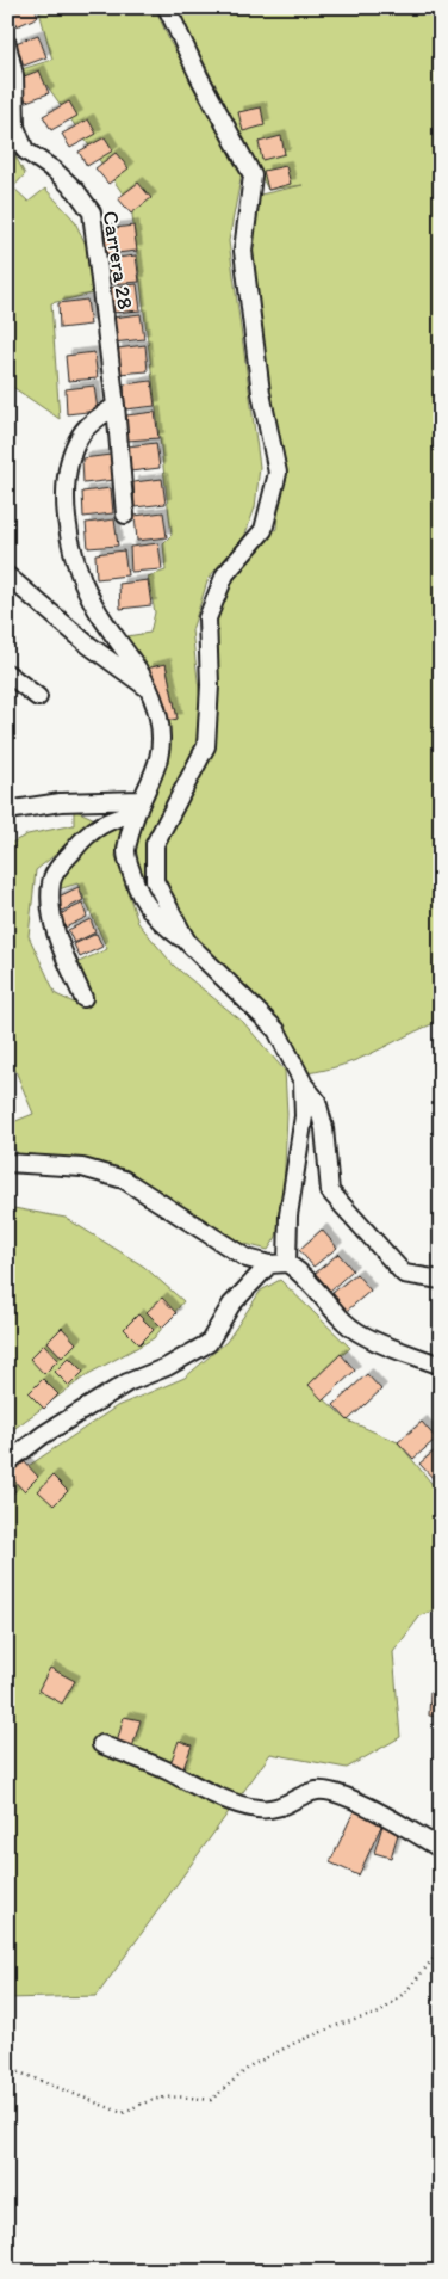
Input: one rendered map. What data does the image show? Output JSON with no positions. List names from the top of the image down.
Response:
{
  "streets": {
    "street": ["Carrera 28"]
  }
}
